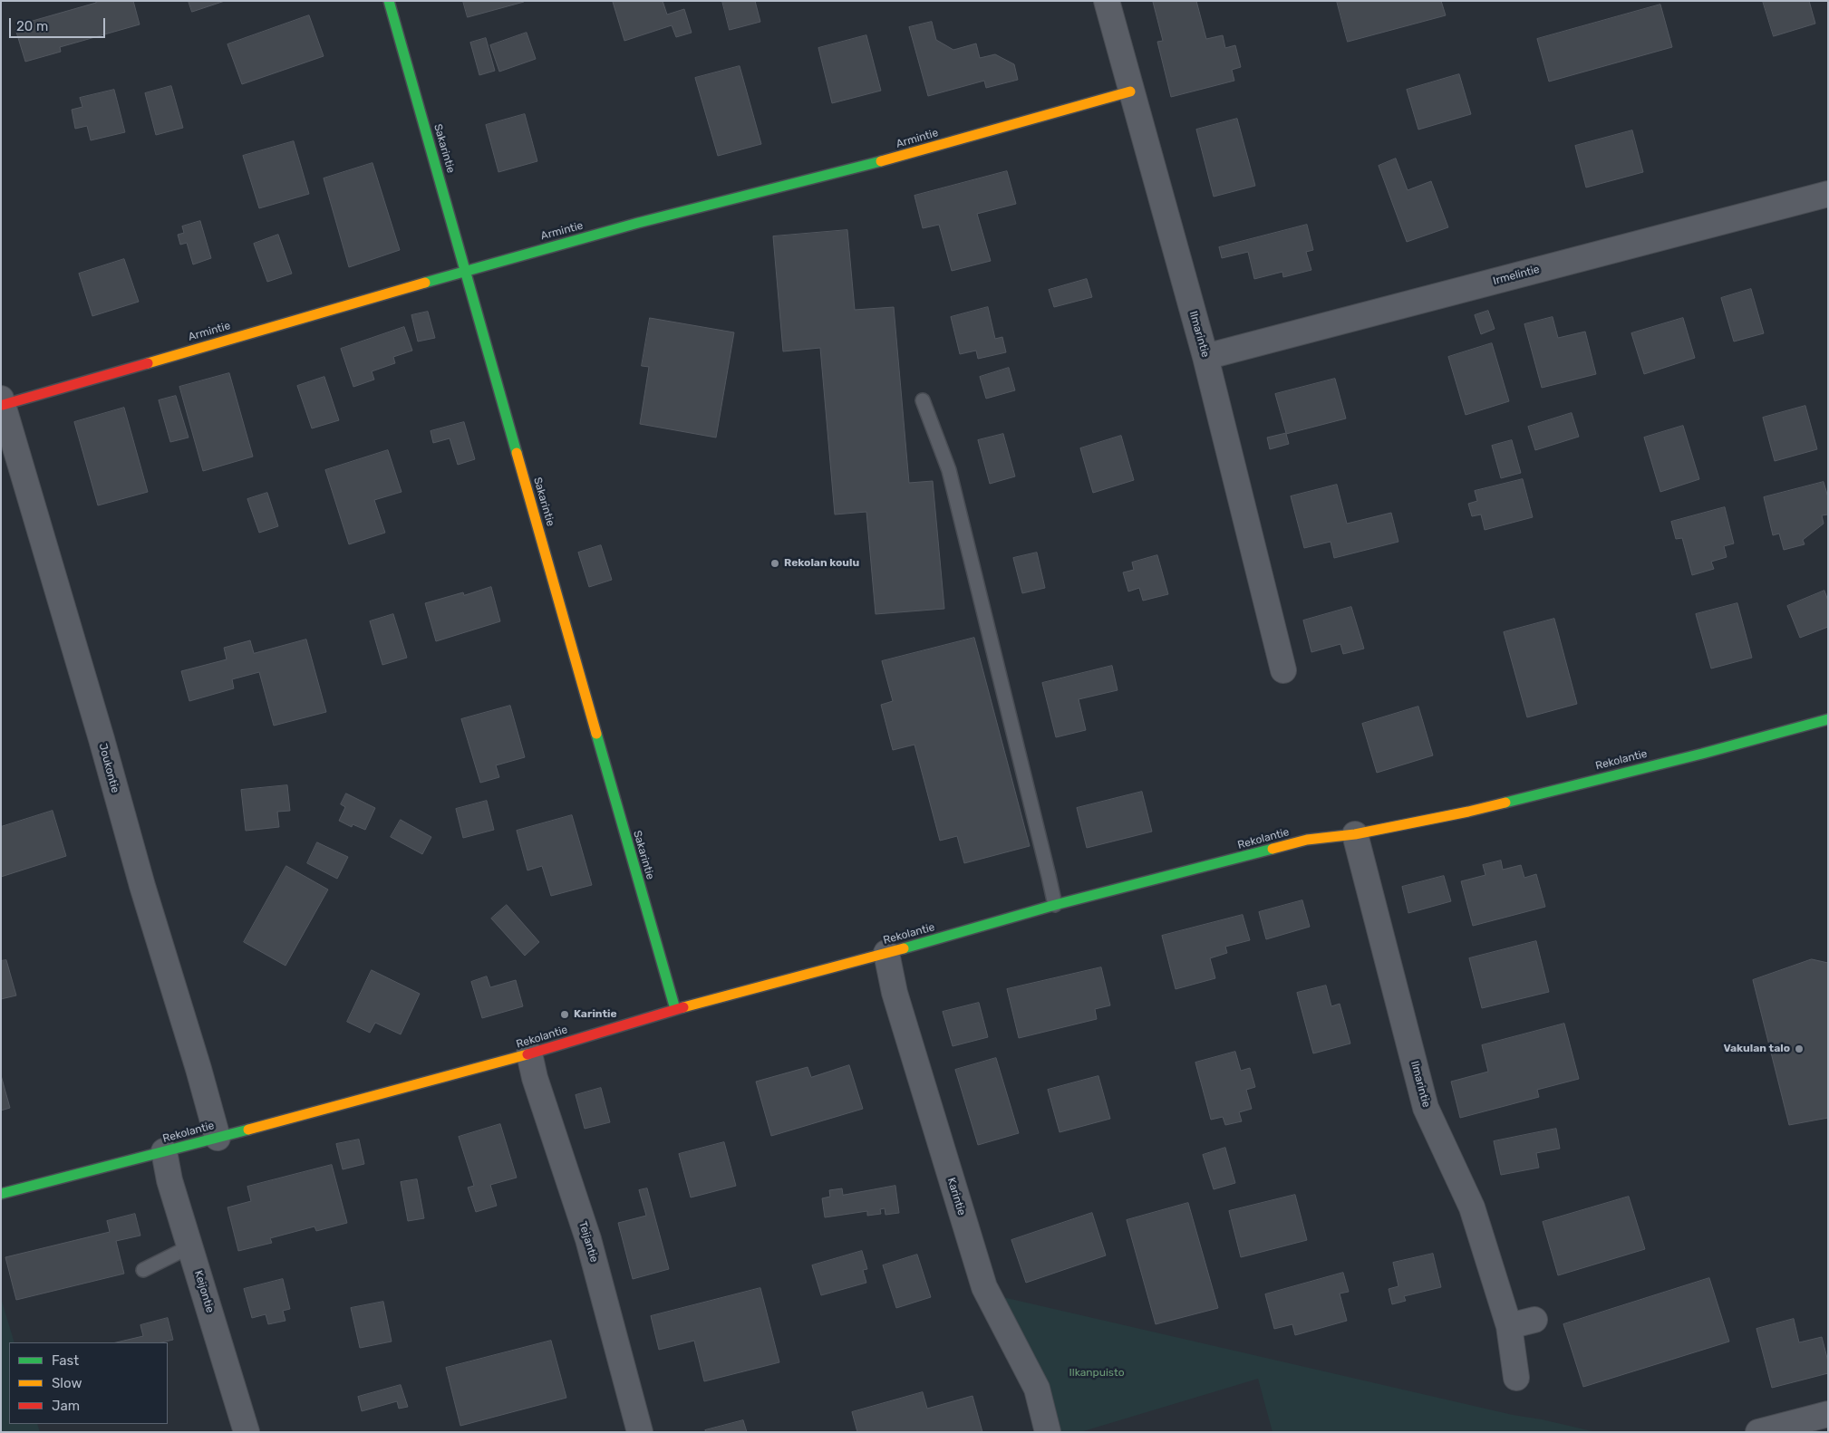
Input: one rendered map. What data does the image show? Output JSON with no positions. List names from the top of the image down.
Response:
{
  "streets": {
    "street": [
      "Armintie",
      "Sakarintie",
      "Irmelintie",
      "Ilmarintie",
      "Rekolantie",
      "Joukontie",
      "Karintie",
      "Teijantie",
      "Keijontie"
    ]
  },
  "crossings": [
    ["Armintie", "Sakarintie"],
    ["Armintie", "Ilmarintie"],
    ["Armintie", "Joukontie"],
    ["Sakarintie", "Rekolantie"],
    ["Irmelintie", "Ilmarintie"],
    ["Ilmarintie", "Rekolantie"],
    ["Rekolantie", "Joukontie"],
    ["Rekolantie", "Karintie"],
    ["Rekolantie", "Teijantie"],
    ["Rekolantie", "Keijontie"]
  ],
  "parks": ["Ilkanpuisto"],
  "places": ["Rekolan koulu", "Karintie", "Vakulan talo"],
  "legend": ["Fast", "Slow", "Jam"],
  "scale_bar": "20 m"
}
